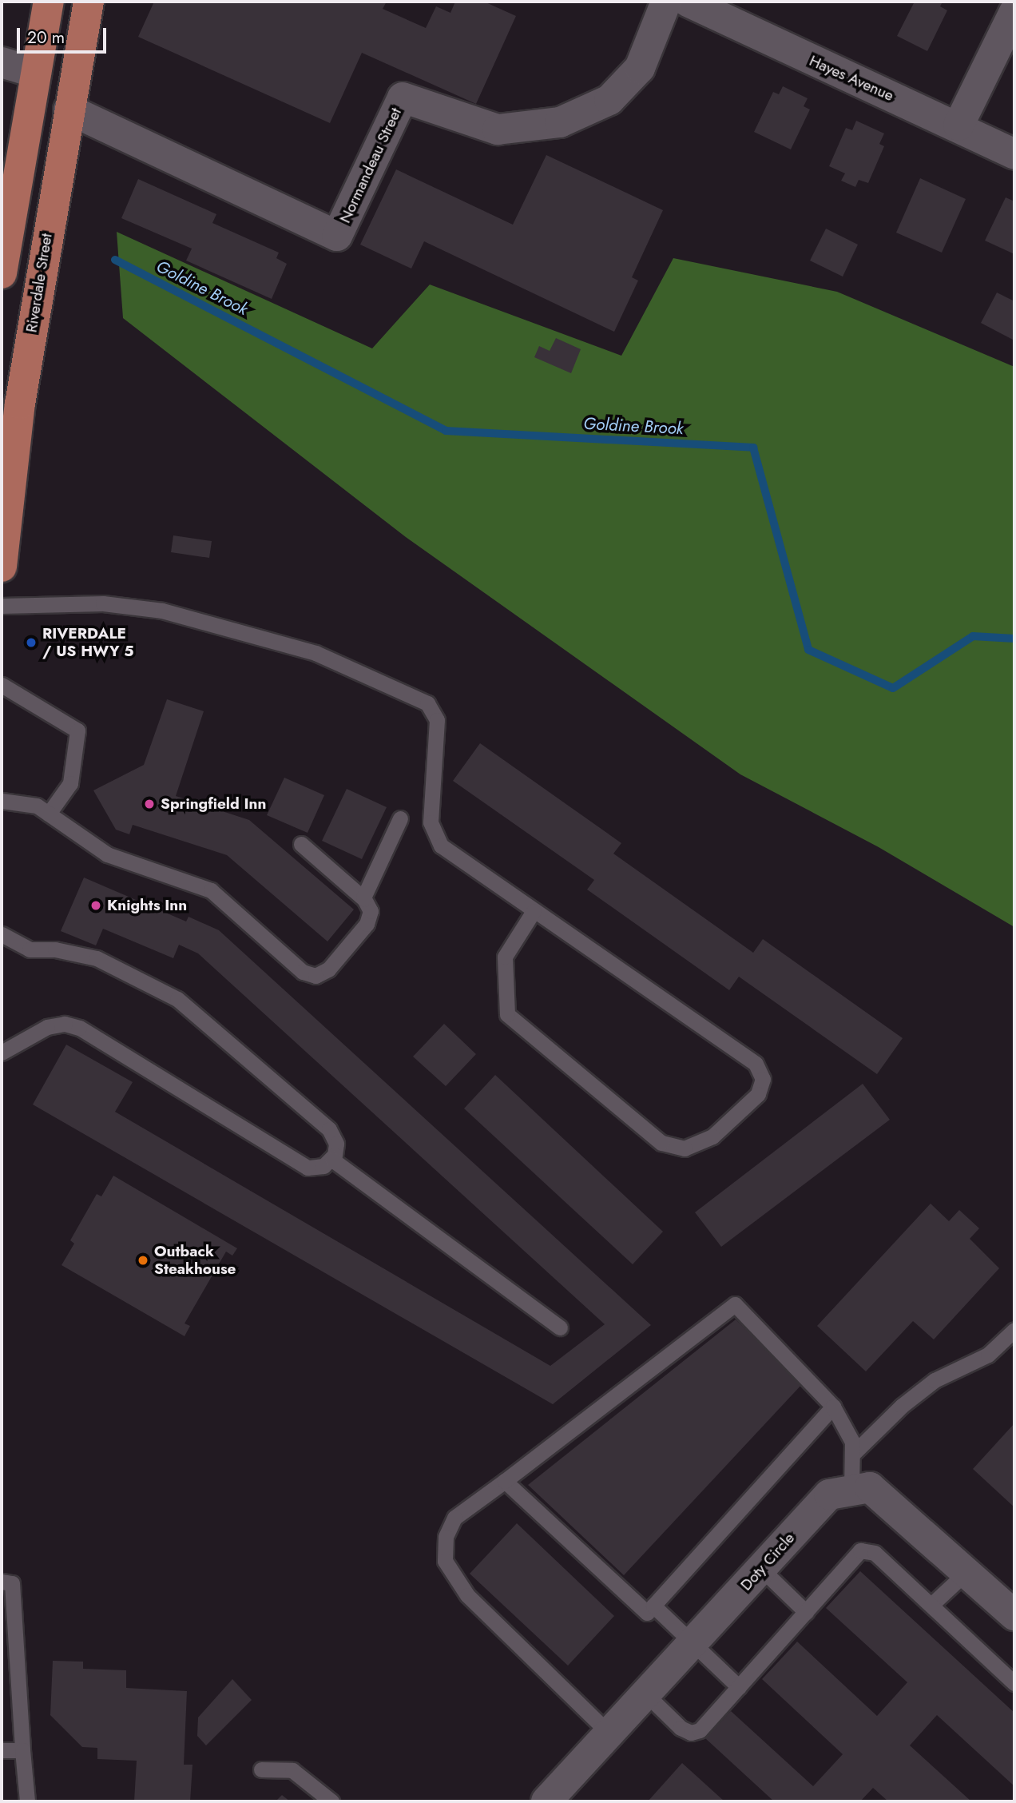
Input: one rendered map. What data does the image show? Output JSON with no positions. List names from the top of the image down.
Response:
{
  "streets": {
    "main road": ["Riverdale Street"],
    "street": ["Hayes Avenue", "Normandeau Street", "Doty Circle"]
  },
  "crossings": [
    ["Normandeau Street", "Riverdale Street"]
  ],
  "water": ["Goldine Brook"],
  "places": [
    "RIVERDALE / US HWY 5",
    "Springfield Inn",
    "Knights Inn",
    "Outback Steakhouse"
  ],
  "scale_bar": "20 m"
}
